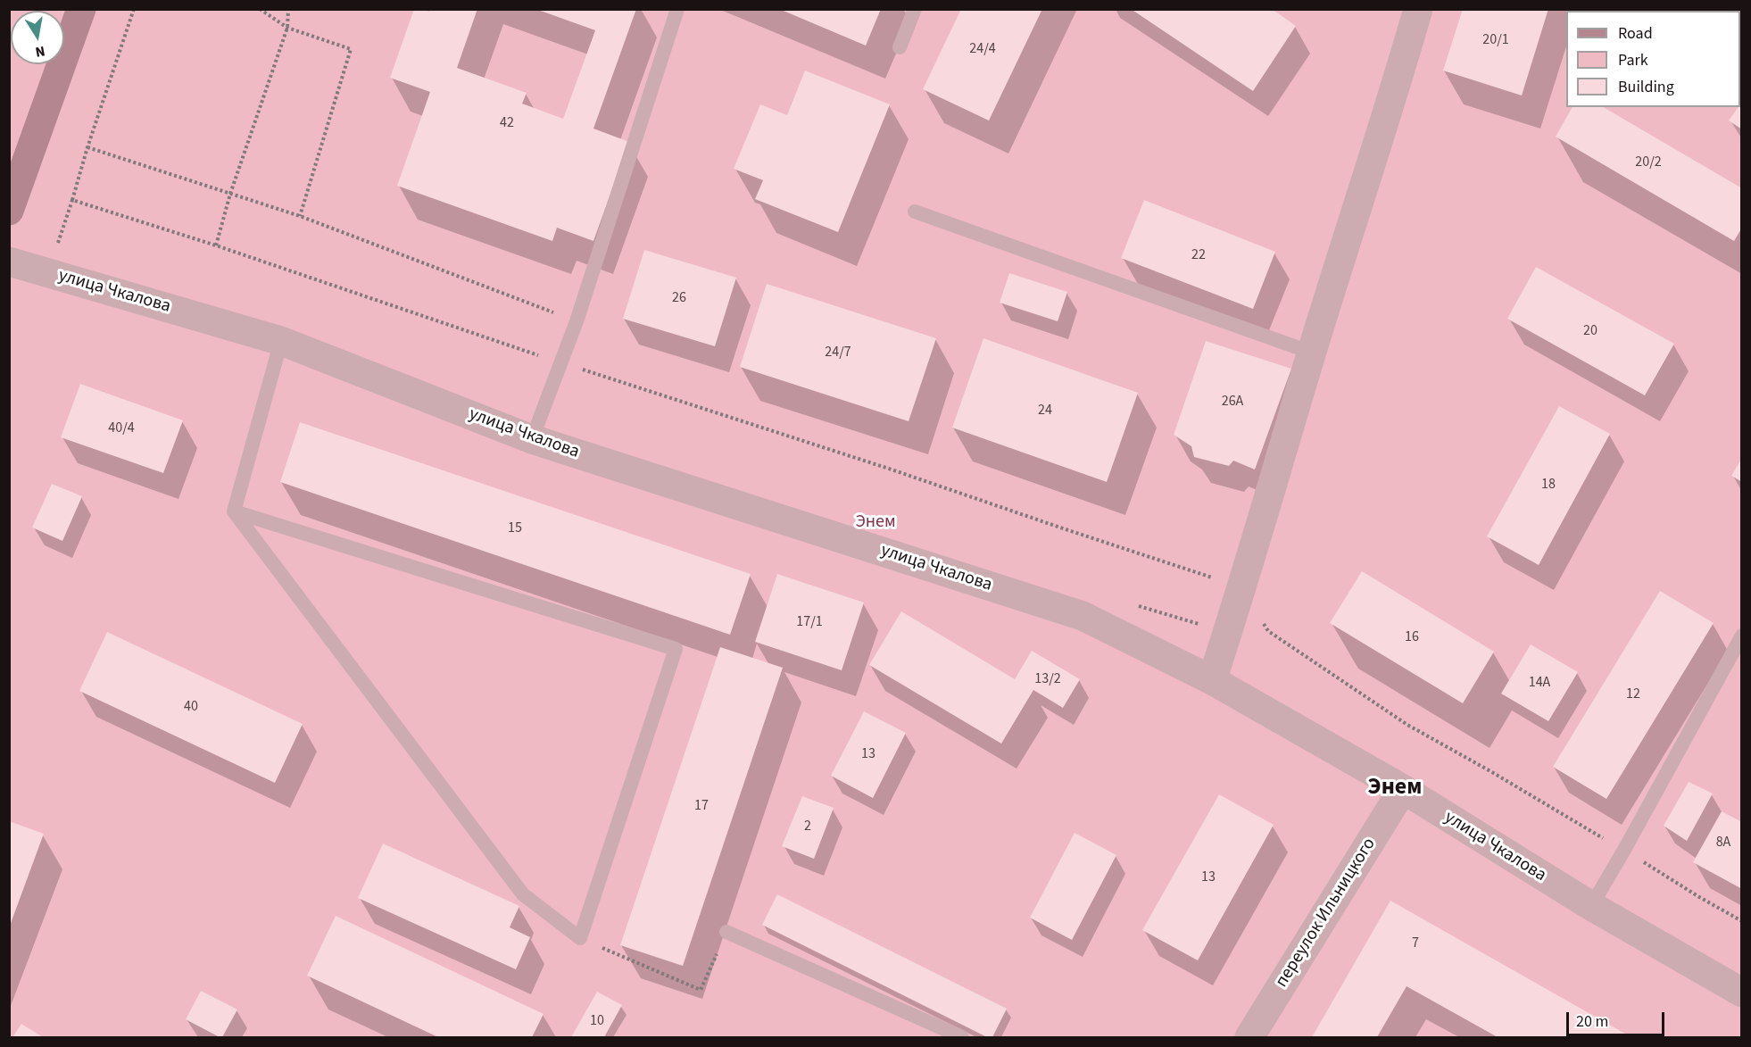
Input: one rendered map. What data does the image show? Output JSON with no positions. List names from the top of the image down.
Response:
{
  "streets": {
    "street": ["улица Чкалова", "переулок Ильницкого"]
  },
  "crossings": [
    ["улица Чкалова", "переулок Ильницкого"]
  ],
  "districts": ["Энем"],
  "parks": ["Энем"],
  "house_numbers": [
    "20/1",
    "24/4",
    "42",
    "20/2",
    "22",
    "26",
    "20",
    "24/7",
    "26А",
    "24",
    "40/4",
    "18",
    "15",
    "17/1",
    "16",
    "13/2",
    "14А",
    "12",
    "40",
    "13",
    "17",
    "2",
    "8А",
    "13",
    "7",
    "10"
  ],
  "legend": ["Road", "Park", "Building"],
  "scale_bar": "20 m",
  "north": "bottom"
}
